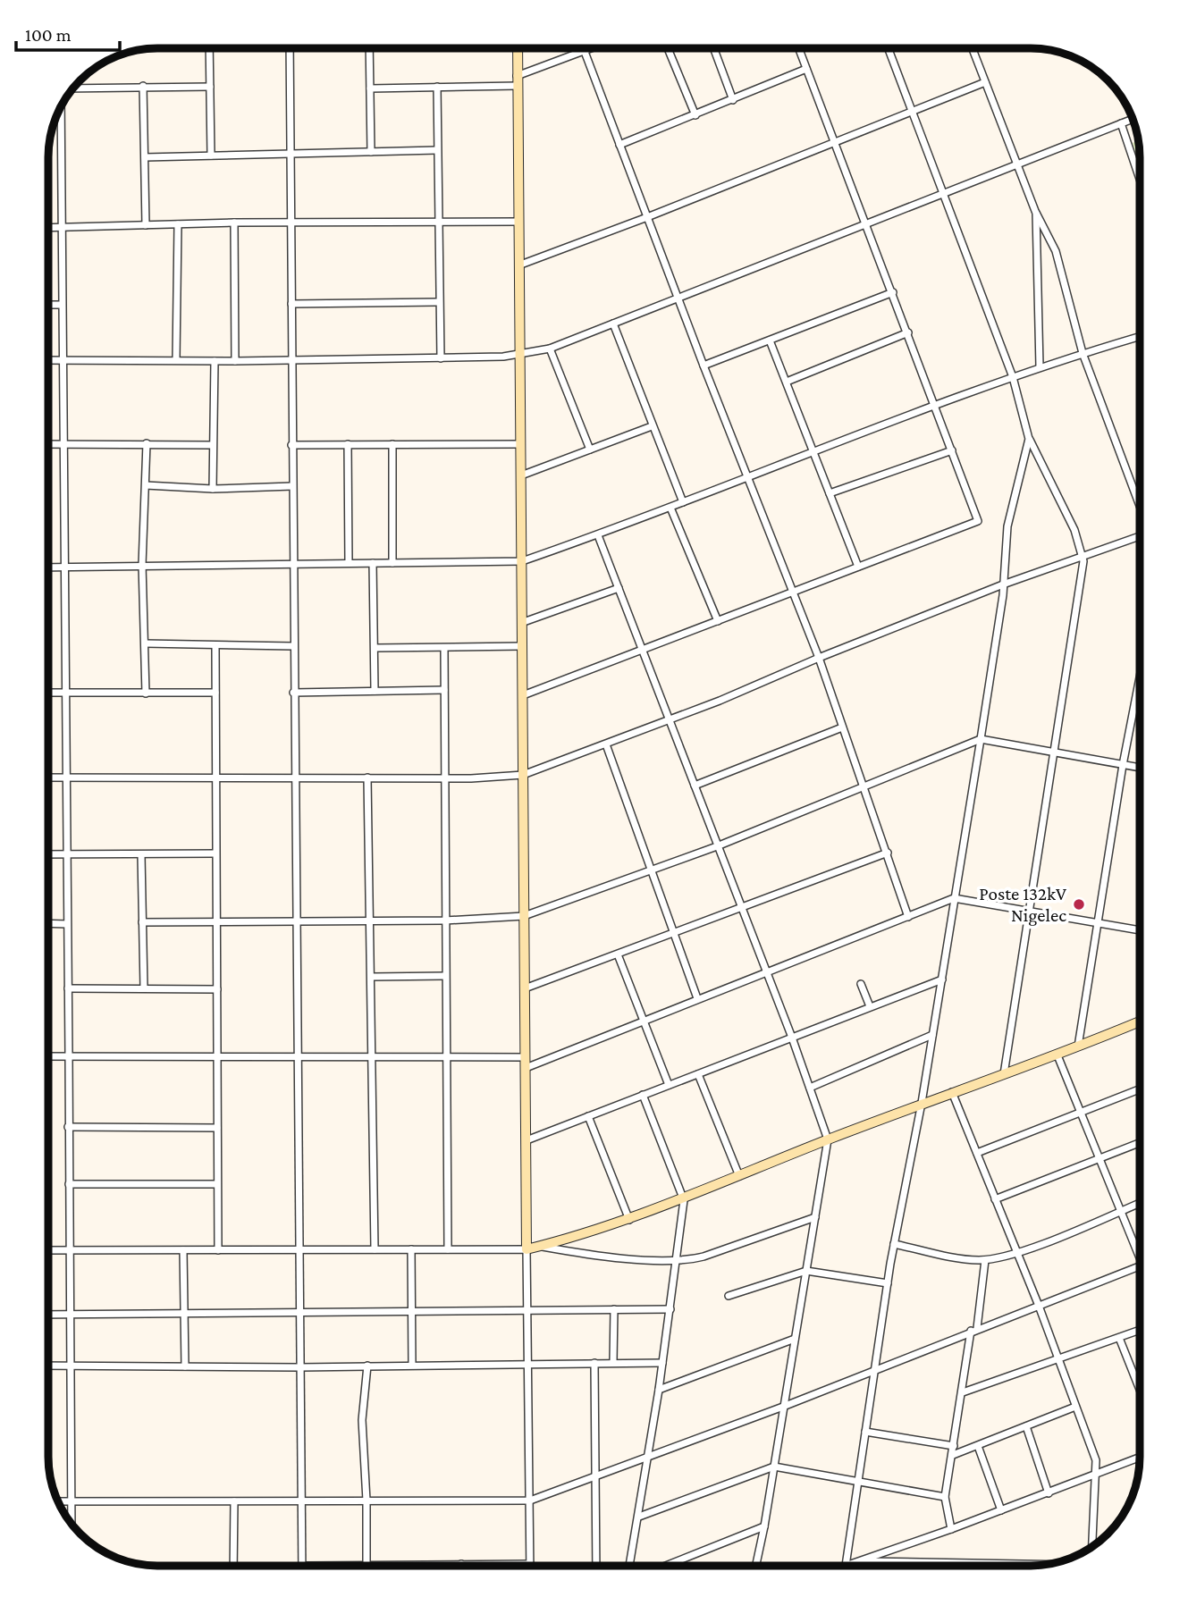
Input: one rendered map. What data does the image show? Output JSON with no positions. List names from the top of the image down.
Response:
{
  "places": ["Poste 132kV Nigelec"],
  "scale_bar": "100 m"
}
